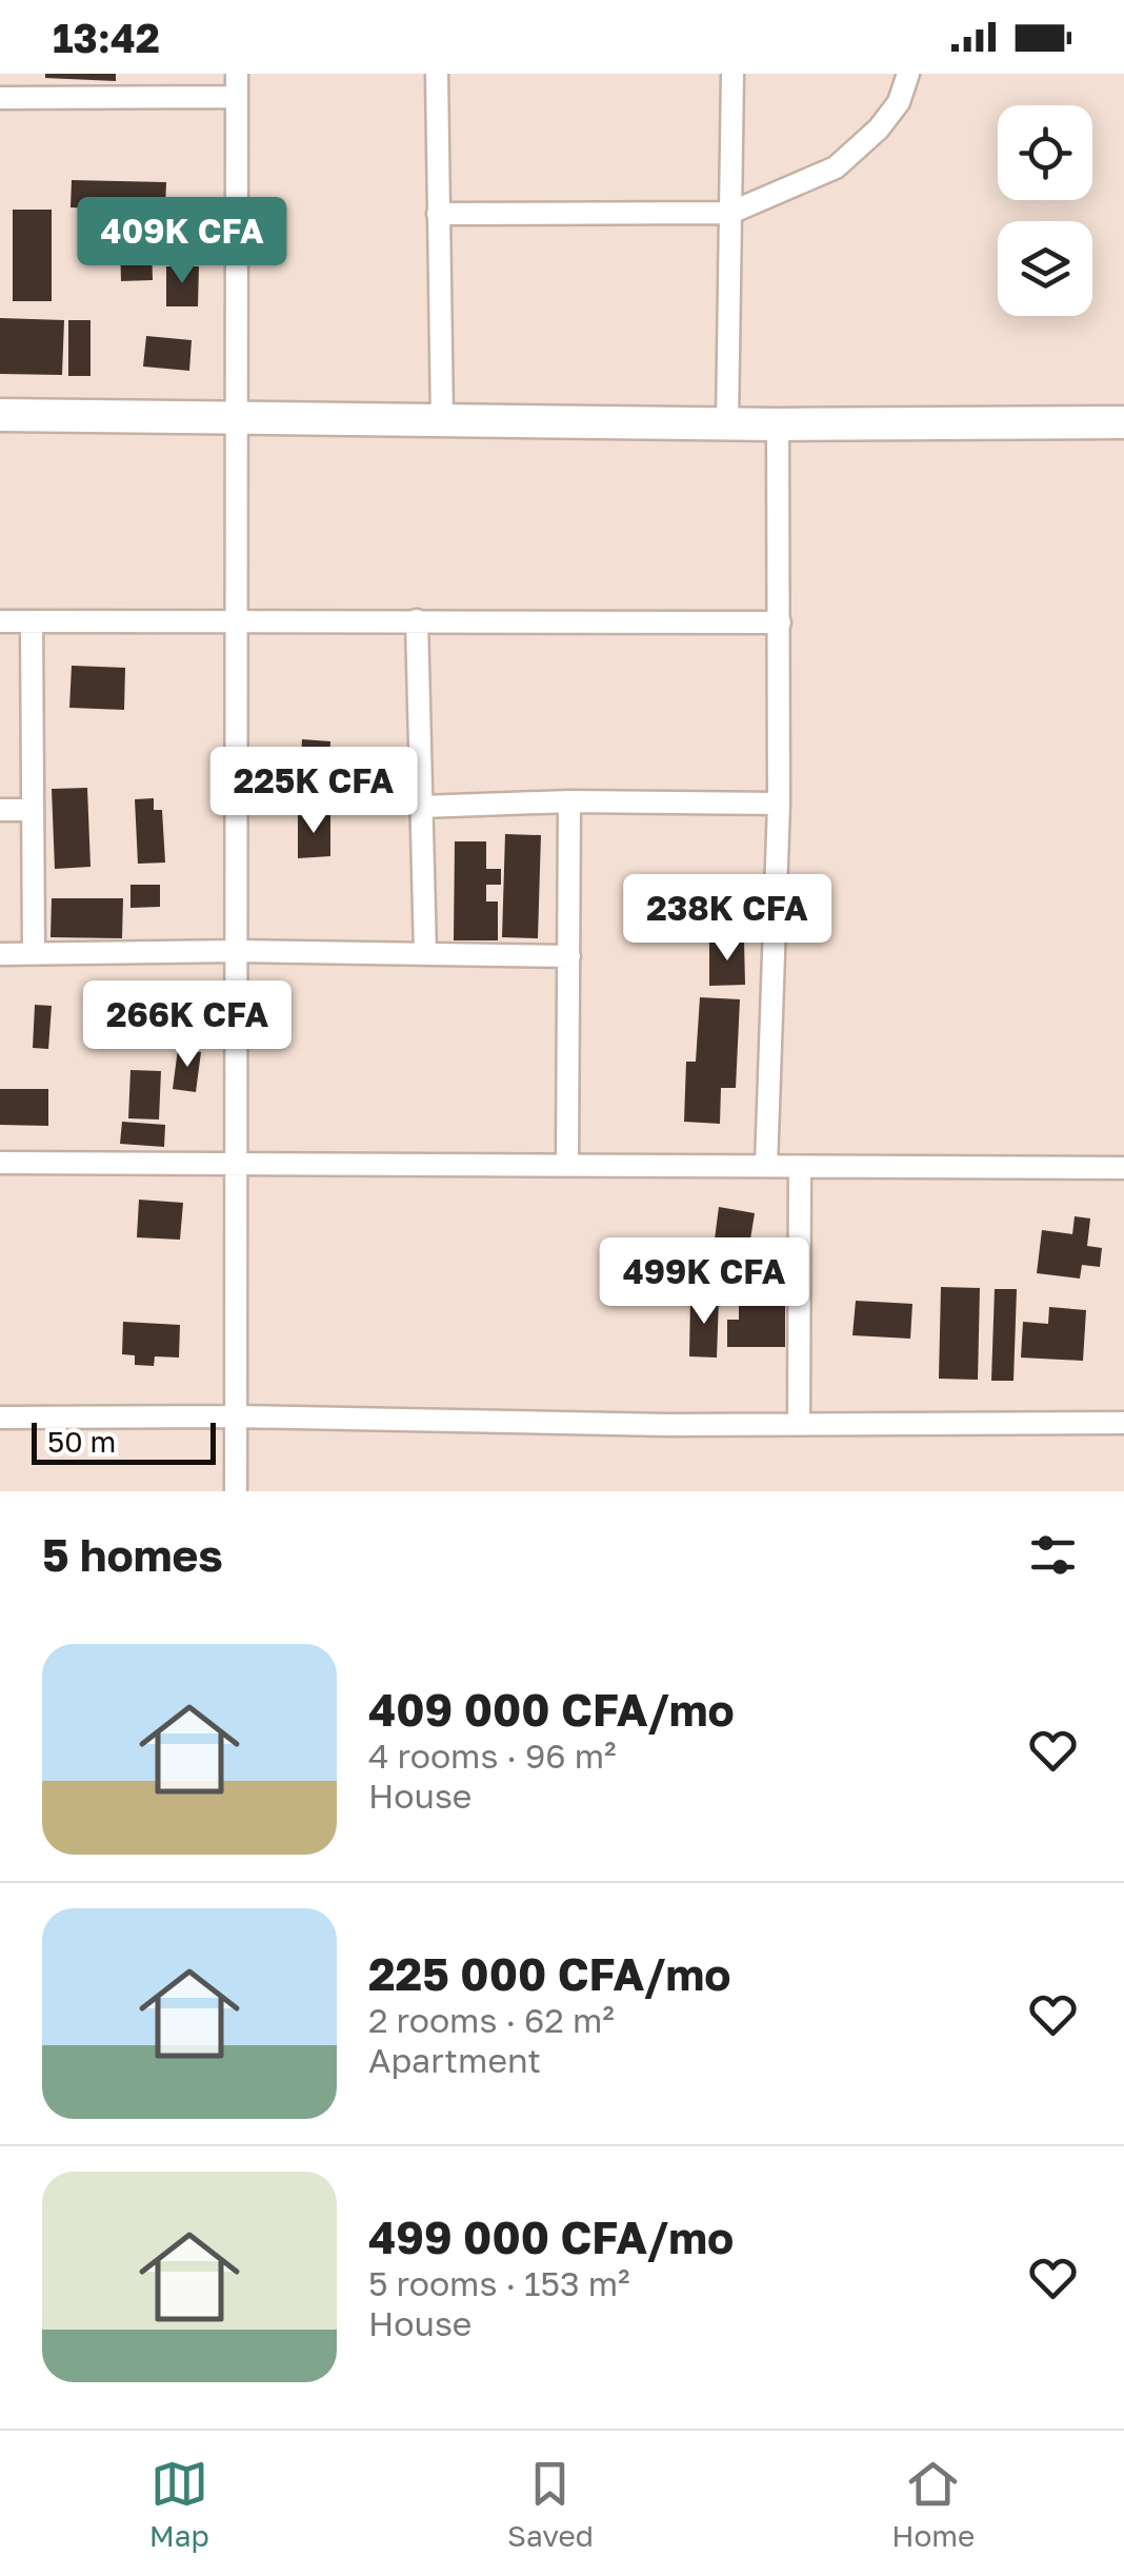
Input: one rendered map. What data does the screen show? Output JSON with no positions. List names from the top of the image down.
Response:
{
  "scale_bar": "50 m",
  "page": {
    "status": "13:42",
    "price": [
      "409K CFA",
      "225K CFA",
      "238K CFA",
      "266K CFA",
      "499K CFA"
    ],
    "scale": "50 m",
    "heading": "5 homes",
    "list": [
      {
        "name": "409 000 CFA/mo",
        "note": "4 rooms · 96 m² · House"
      },
      {
        "name": "225 000 CFA/mo",
        "note": "2 rooms · 62 m² · Apartment"
      },
      {
        "name": "499 000 CFA/mo",
        "note": "5 rooms · 153 m² · House"
      }
    ],
    "tabs": ["Map", "Saved", "Home"]
  }
}
